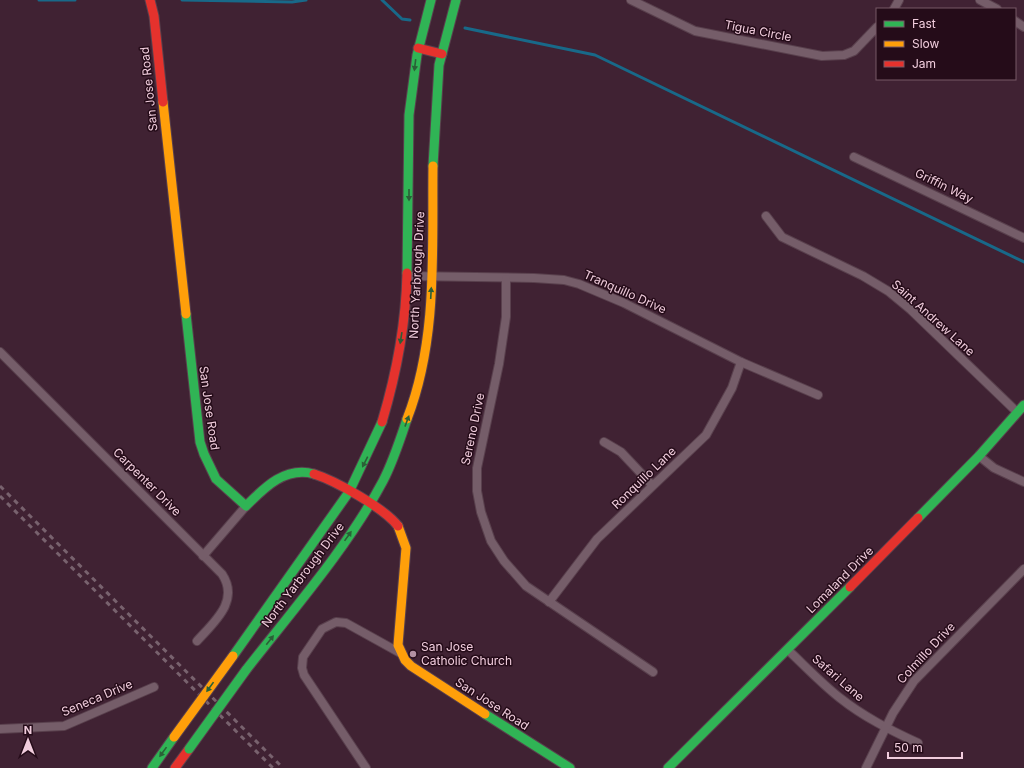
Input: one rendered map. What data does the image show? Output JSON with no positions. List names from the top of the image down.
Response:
{
  "streets": {
    "main road": ["San Jose Road", "North Yarbrough Drive", "Lomaland Drive"],
    "street": [
      "Tigua Circle",
      "Griffin Way",
      "Tranquillo Drive",
      "Saint Andrew Lane",
      "Sereno Drive",
      "Ronquillo Lane",
      "Carpenter Drive",
      "Colmillo Drive",
      "Safari Lane",
      "Seneca Drive"
    ]
  },
  "crossings": [
    ["North Yarbrough Drive", "Tranquillo Drive"],
    ["Tranquillo Drive", "Sereno Drive"],
    ["Tranquillo Drive", "Ronquillo Lane"],
    ["Saint Andrew Lane", "Lomaland Drive"],
    ["Sereno Drive", "Ronquillo Lane"],
    ["Lomaland Drive", "Safari Lane"],
    ["Colmillo Drive", "Safari Lane"]
  ],
  "places": ["San Jose Catholic Church"],
  "legend": ["Fast", "Slow", "Jam"],
  "scale_bar": "50 m",
  "north": "top"
}
